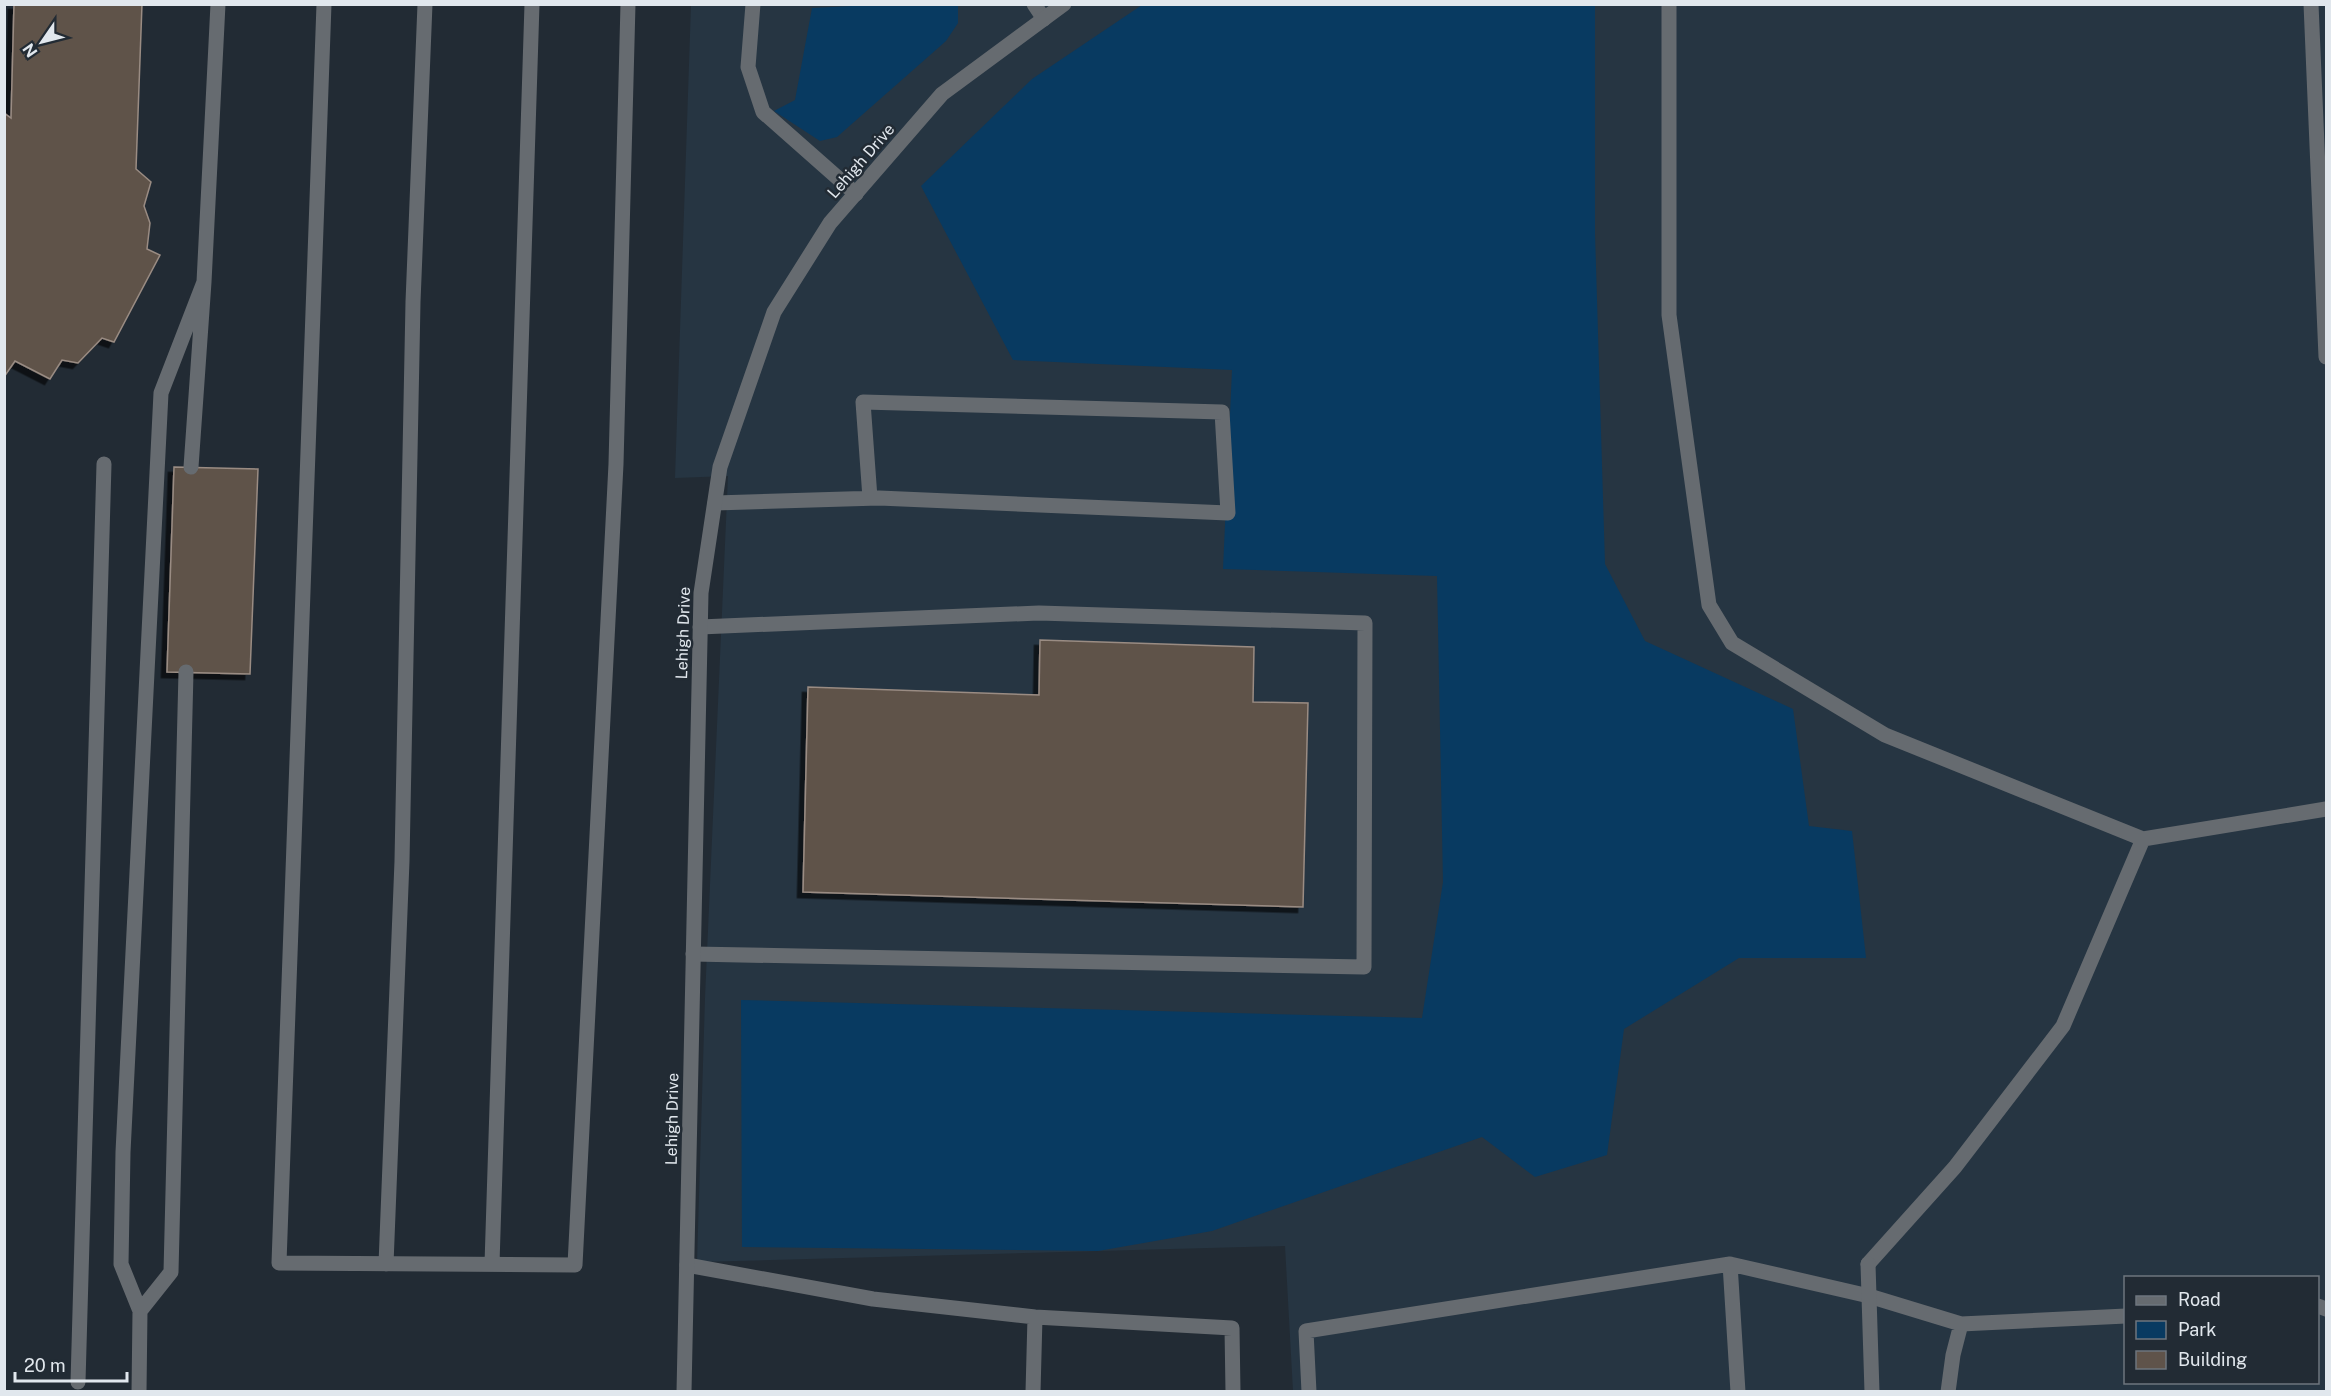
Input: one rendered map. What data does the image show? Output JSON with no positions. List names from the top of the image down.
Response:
{
  "streets": {
    "street": ["Lehigh Drive"]
  },
  "legend": ["Road", "Park", "Building"],
  "scale_bar": "20 m",
  "north": "bottom left"
}
